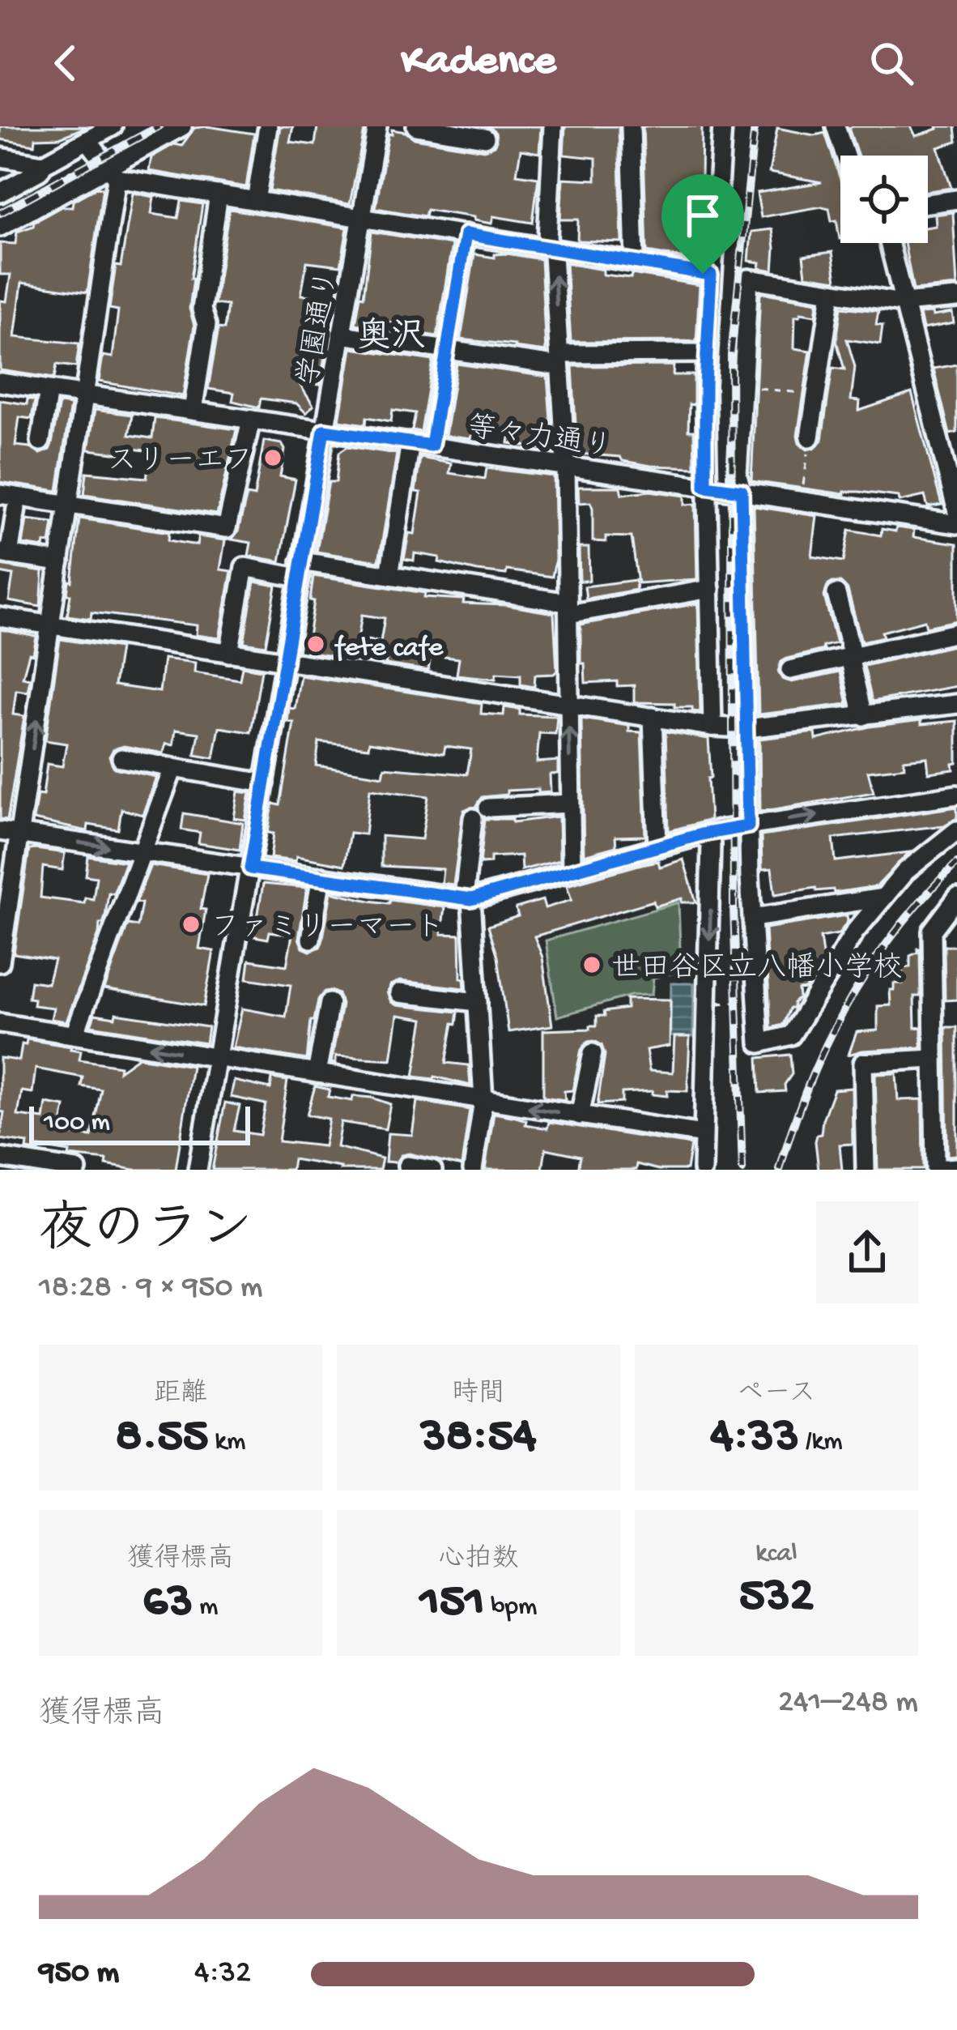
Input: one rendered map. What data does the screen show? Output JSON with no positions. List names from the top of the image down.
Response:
{
  "streets": {
    "street": ["学園通り", "等々力通り"]
  },
  "crossings": [
    ["学園通り", "等々力通り"]
  ],
  "districts": ["奥沢"],
  "places": [
    "スリーエフ",
    "fete cafe",
    "ファミリーマート",
    "世田谷区立八幡小学校"
  ],
  "scale_bar": "100 m",
  "page": {
    "header": "Kadence",
    "scale": "100 m",
    "heading": ["夜のラン", "18:28 · 9 × 950 m"],
    "stats": [
      ["距離", "8.55 km"],
      ["時間", "38:54"],
      ["ペース", "4:33 /km"],
      ["獲得標高", "63 m"],
      ["心拍数", "151 bpm"],
      ["kcal", "532"]
    ],
    "chart": ["獲得標高", "241–248 m"],
    "list": [
      {
        "name": "950 m",
        "note": "4:32"
      }
    ]
  }
}
